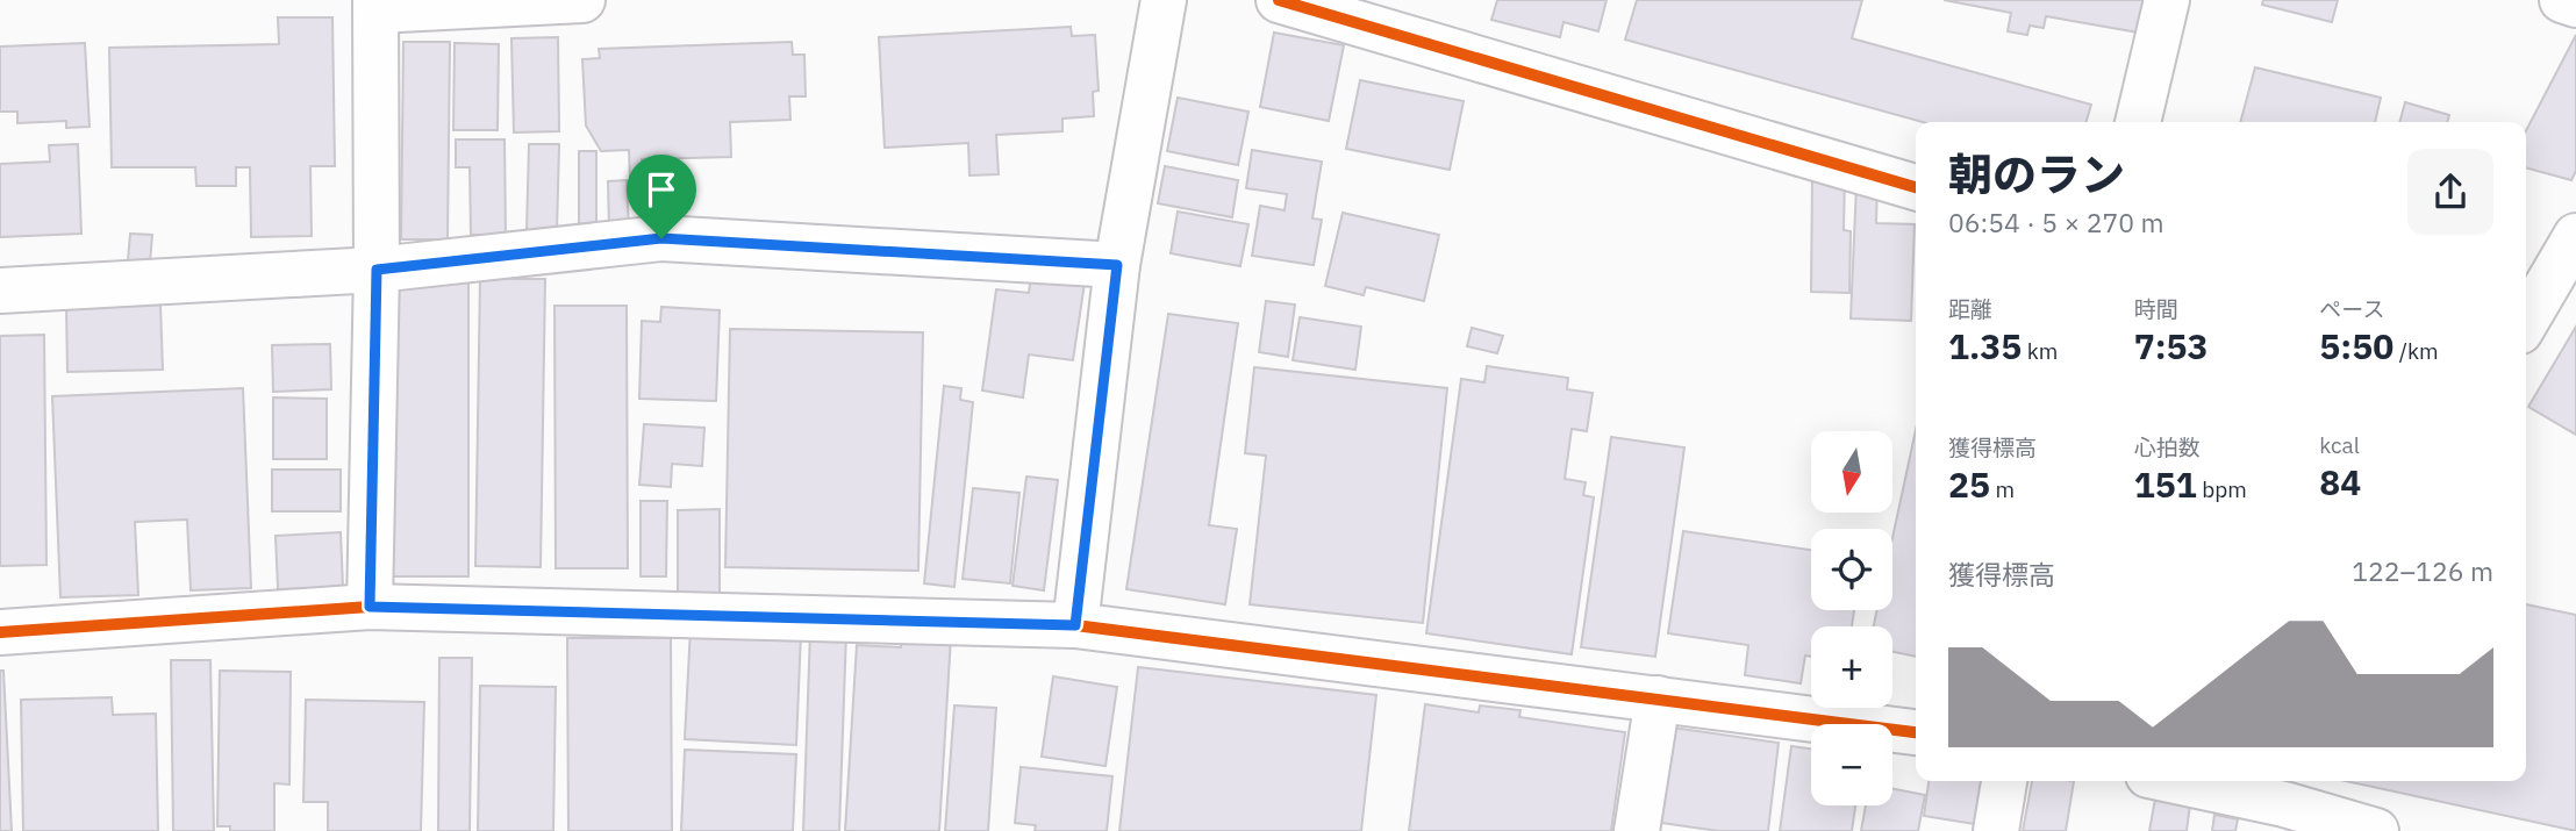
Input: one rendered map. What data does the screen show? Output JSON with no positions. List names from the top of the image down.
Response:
{
  "north": "bottom",
  "page": {
    "heading": ["朝のラン", "06:54 · 5 × 270 m"],
    "stats": [
      ["距離", "1.35 km"],
      ["時間", "7:53"],
      ["ペース", "5:50 /km"],
      ["獲得標高", "25 m"],
      ["心拍数", "151 bpm"],
      ["kcal", "84"]
    ],
    "map_buttons": ["+", "−"],
    "chart": ["獲得標高", "122–126 m"]
  }
}
